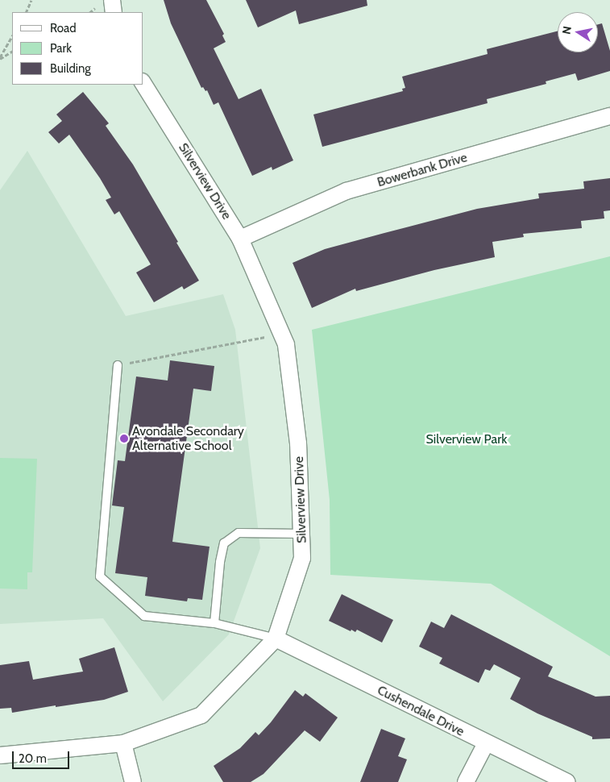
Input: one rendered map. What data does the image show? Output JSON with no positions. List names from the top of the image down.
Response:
{
  "streets": {
    "street": ["Bowerbank Drive", "Silverview Drive", "Cushendale Drive"]
  },
  "crossings": [
    ["Bowerbank Drive", "Silverview Drive"],
    ["Silverview Drive", "Cushendale Drive"]
  ],
  "parks": ["Silverview Park"],
  "places": ["Avondale Secondary Alternative School"],
  "legend": ["Road", "Park", "Building"],
  "scale_bar": "20 m",
  "north": "left"
}
